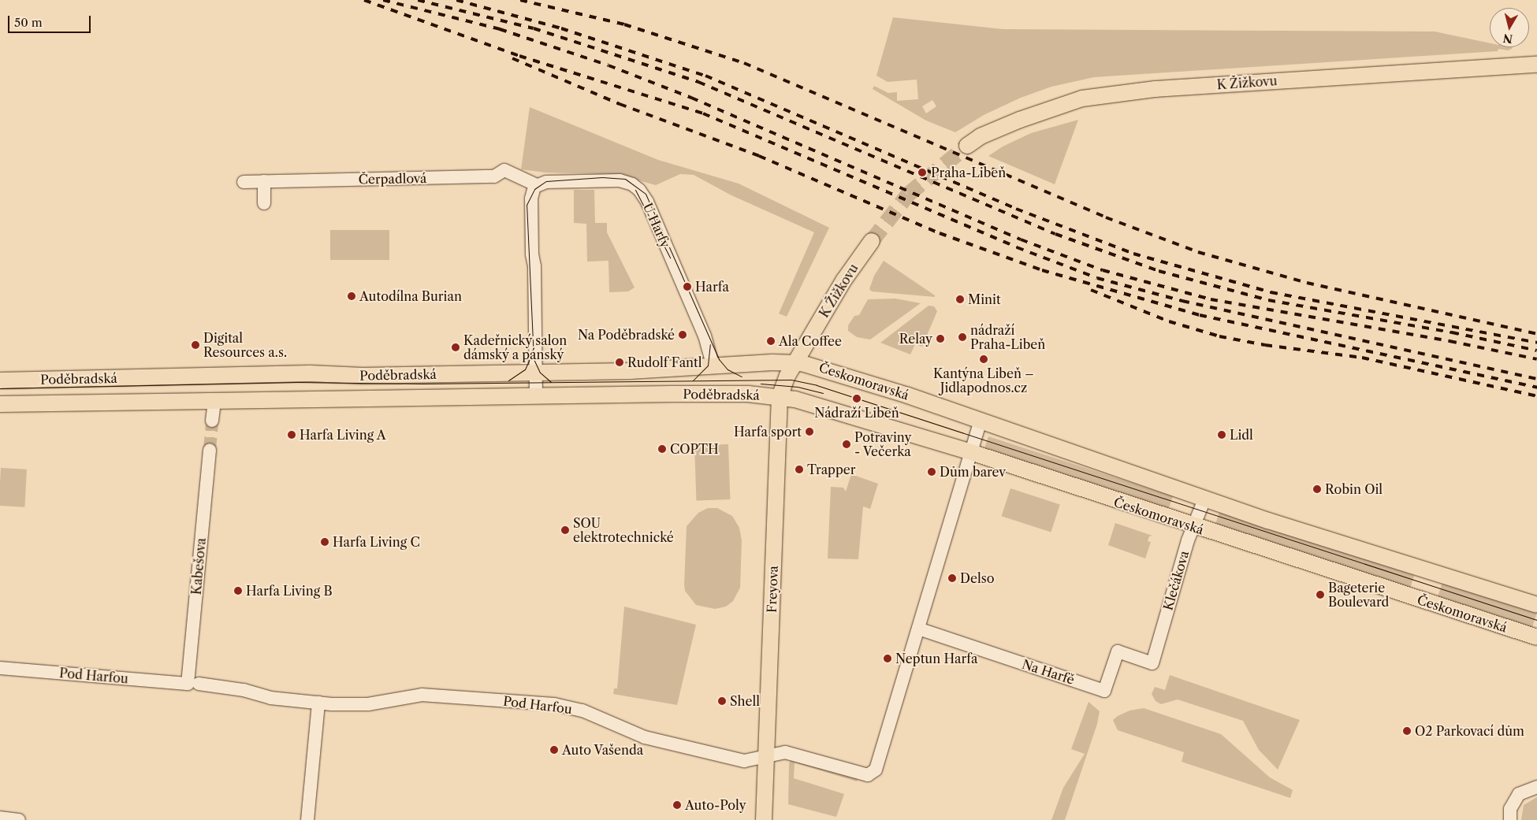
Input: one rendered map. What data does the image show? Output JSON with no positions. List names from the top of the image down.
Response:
{
  "streets": {
    "main road": [
      "K Žižkovu",
      "Poděbradská",
      "Českomoravská",
      "Freyova"
    ],
    "street": [
      "Čerpadlová",
      "U Harfy",
      "Kabešova",
      "Klečákova",
      "Na Harfě",
      "Pod Harfou"
    ]
  },
  "crossings": [
    ["K Žižkovu", "Poděbradská"],
    ["K Žižkovu", "Českomoravská"],
    ["K Žižkovu", "Freyova"],
    ["Čerpadlová", "U Harfy"],
    ["U Harfy", "Poděbradská"],
    ["Poděbradská", "Českomoravská"],
    ["Poděbradská", "Freyova"],
    ["Českomoravská", "Klečákova"],
    ["Českomoravská", "Freyova"],
    ["Kabešova", "Pod Harfou"],
    ["Klečákova", "Na Harfě"],
    ["Freyova", "Pod Harfou"],
    ["Na Harfě", "Pod Harfou"]
  ],
  "places": [
    "Praha-Libeň",
    "Harfa",
    "Autodílna Burian",
    "Minit",
    "Na Poděbradské",
    "nádraží Praha-Libeň",
    "Relay",
    "Ala Coffee",
    "Digital Resources a.s.",
    "Kadeřnický salon dámský a pánský",
    "Kantýna Libeň – Jidlapodnos.cz",
    "Rudolf Fantl",
    "Nádraží Libeň",
    "Harfa sport",
    "Harfa Living A",
    "Lidl",
    "Potraviny - Večerka",
    "COPTH",
    "Trapper",
    "Dům barev",
    "Robin Oil",
    "SOU elektrotechnické",
    "Harfa Living C",
    "Delso",
    "Harfa Living B",
    "Bageterie Boulevard",
    "Neptun Harfa",
    "Shell",
    "O2 Parkovací dům",
    "Auto Vašenda",
    "Auto-Poly"
  ],
  "scale_bar": "50 m",
  "north": "bottom"
}
